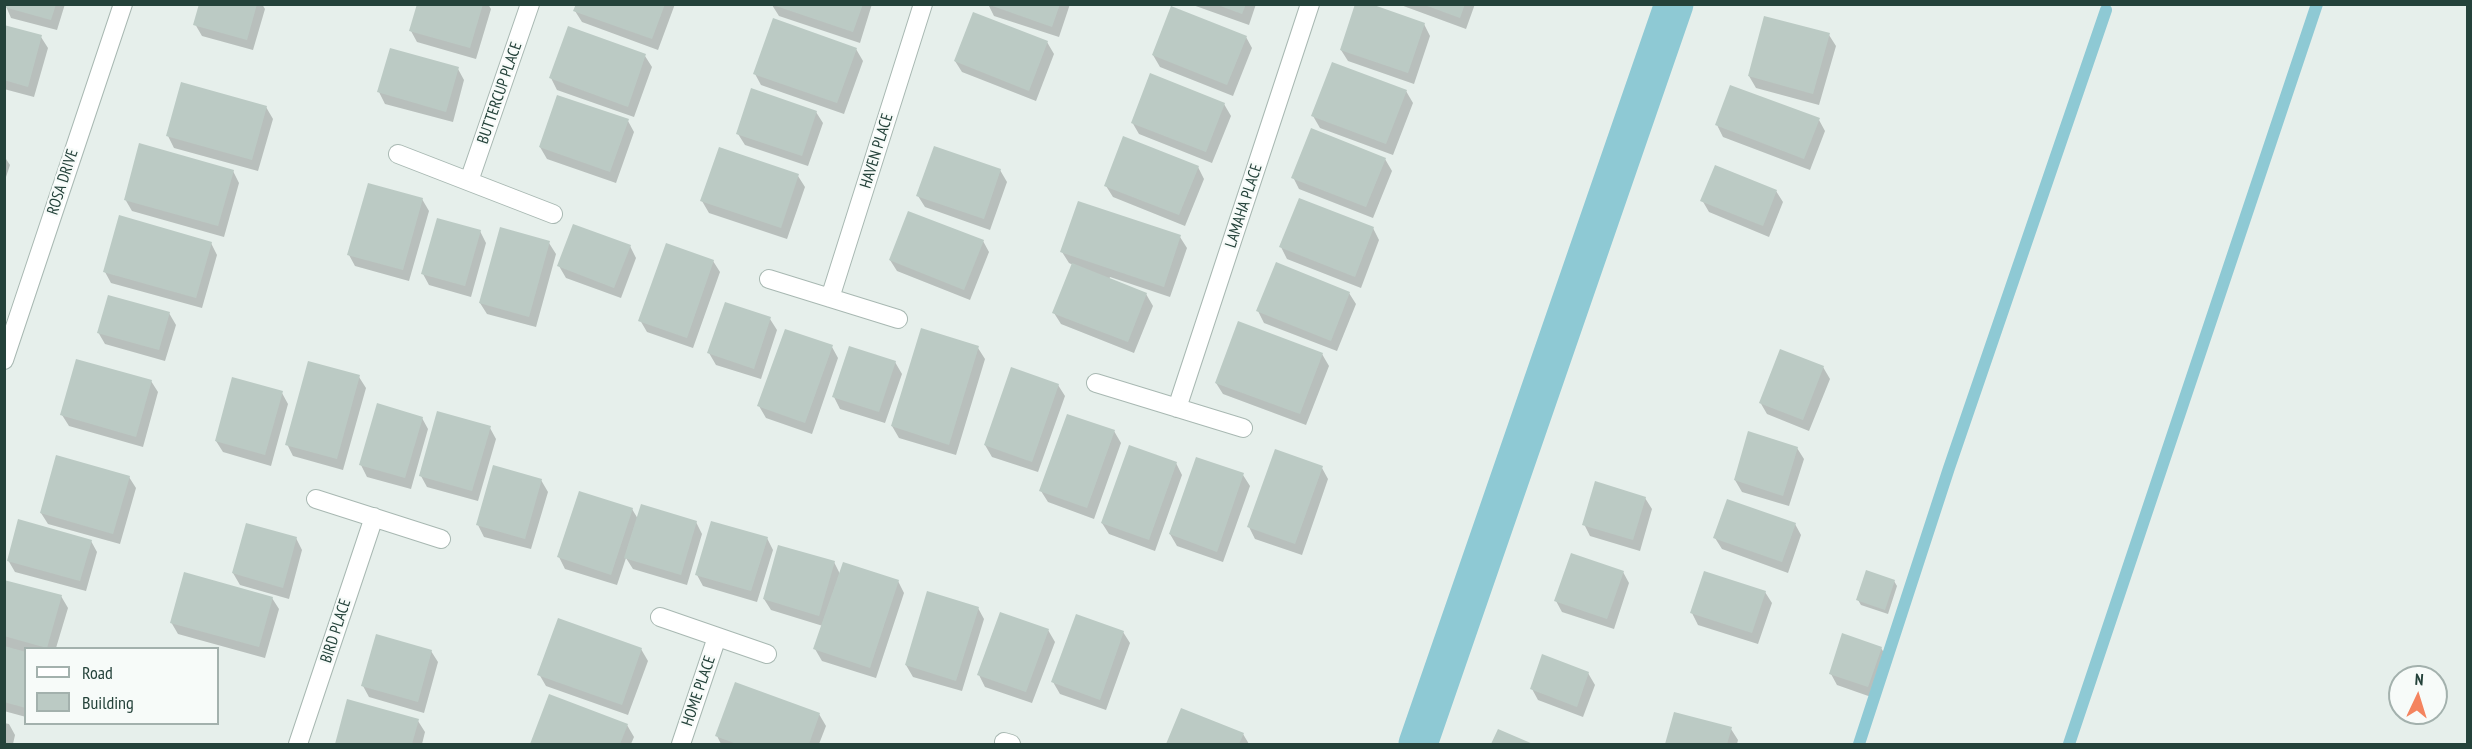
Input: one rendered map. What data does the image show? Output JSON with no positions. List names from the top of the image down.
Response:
{
  "streets": {
    "street": [
      "BUTTERCUP PLACE",
      "HAVEN PLACE",
      "ROSA DRIVE",
      "LAMAHA PLACE",
      "BIRD PLACE",
      "HOME PLACE"
    ]
  },
  "legend": ["Road", "Building"],
  "north": "top"
}
